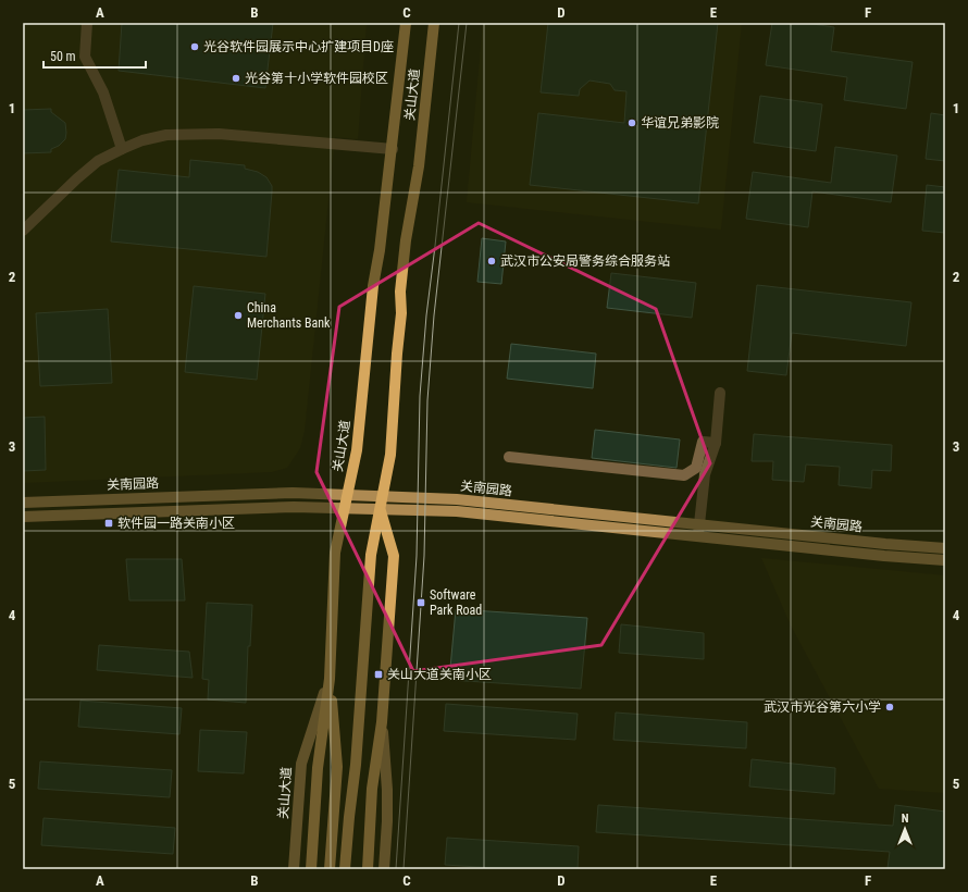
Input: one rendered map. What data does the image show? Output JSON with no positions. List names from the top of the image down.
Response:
{
  "streets": {
    "main road": ["关山大道", "关南园路"]
  },
  "crossings": [
    ["关山大道", "关南园路"]
  ],
  "places": {
    "other": [
      "光谷软件园展示中心扩建项目D座",
      "光谷第十小学软件园校区",
      "华谊兄弟影院",
      "武汉市公安局警务综合服务站",
      "China Merchants Bank",
      "武汉市光谷第六小学"
    ],
    "transit": ["软件园一路关南小区", "Software Park Road", "关山大道关南小区"]
  },
  "scale_bar": "50 m",
  "north": "top",
  "grid": {
    "columns": [
      "A",
      "B",
      "C",
      "D",
      "E",
      "F"
    ],
    "rows": [
      "1",
      "2",
      "3",
      "4",
      "5"
    ]
  }
}
